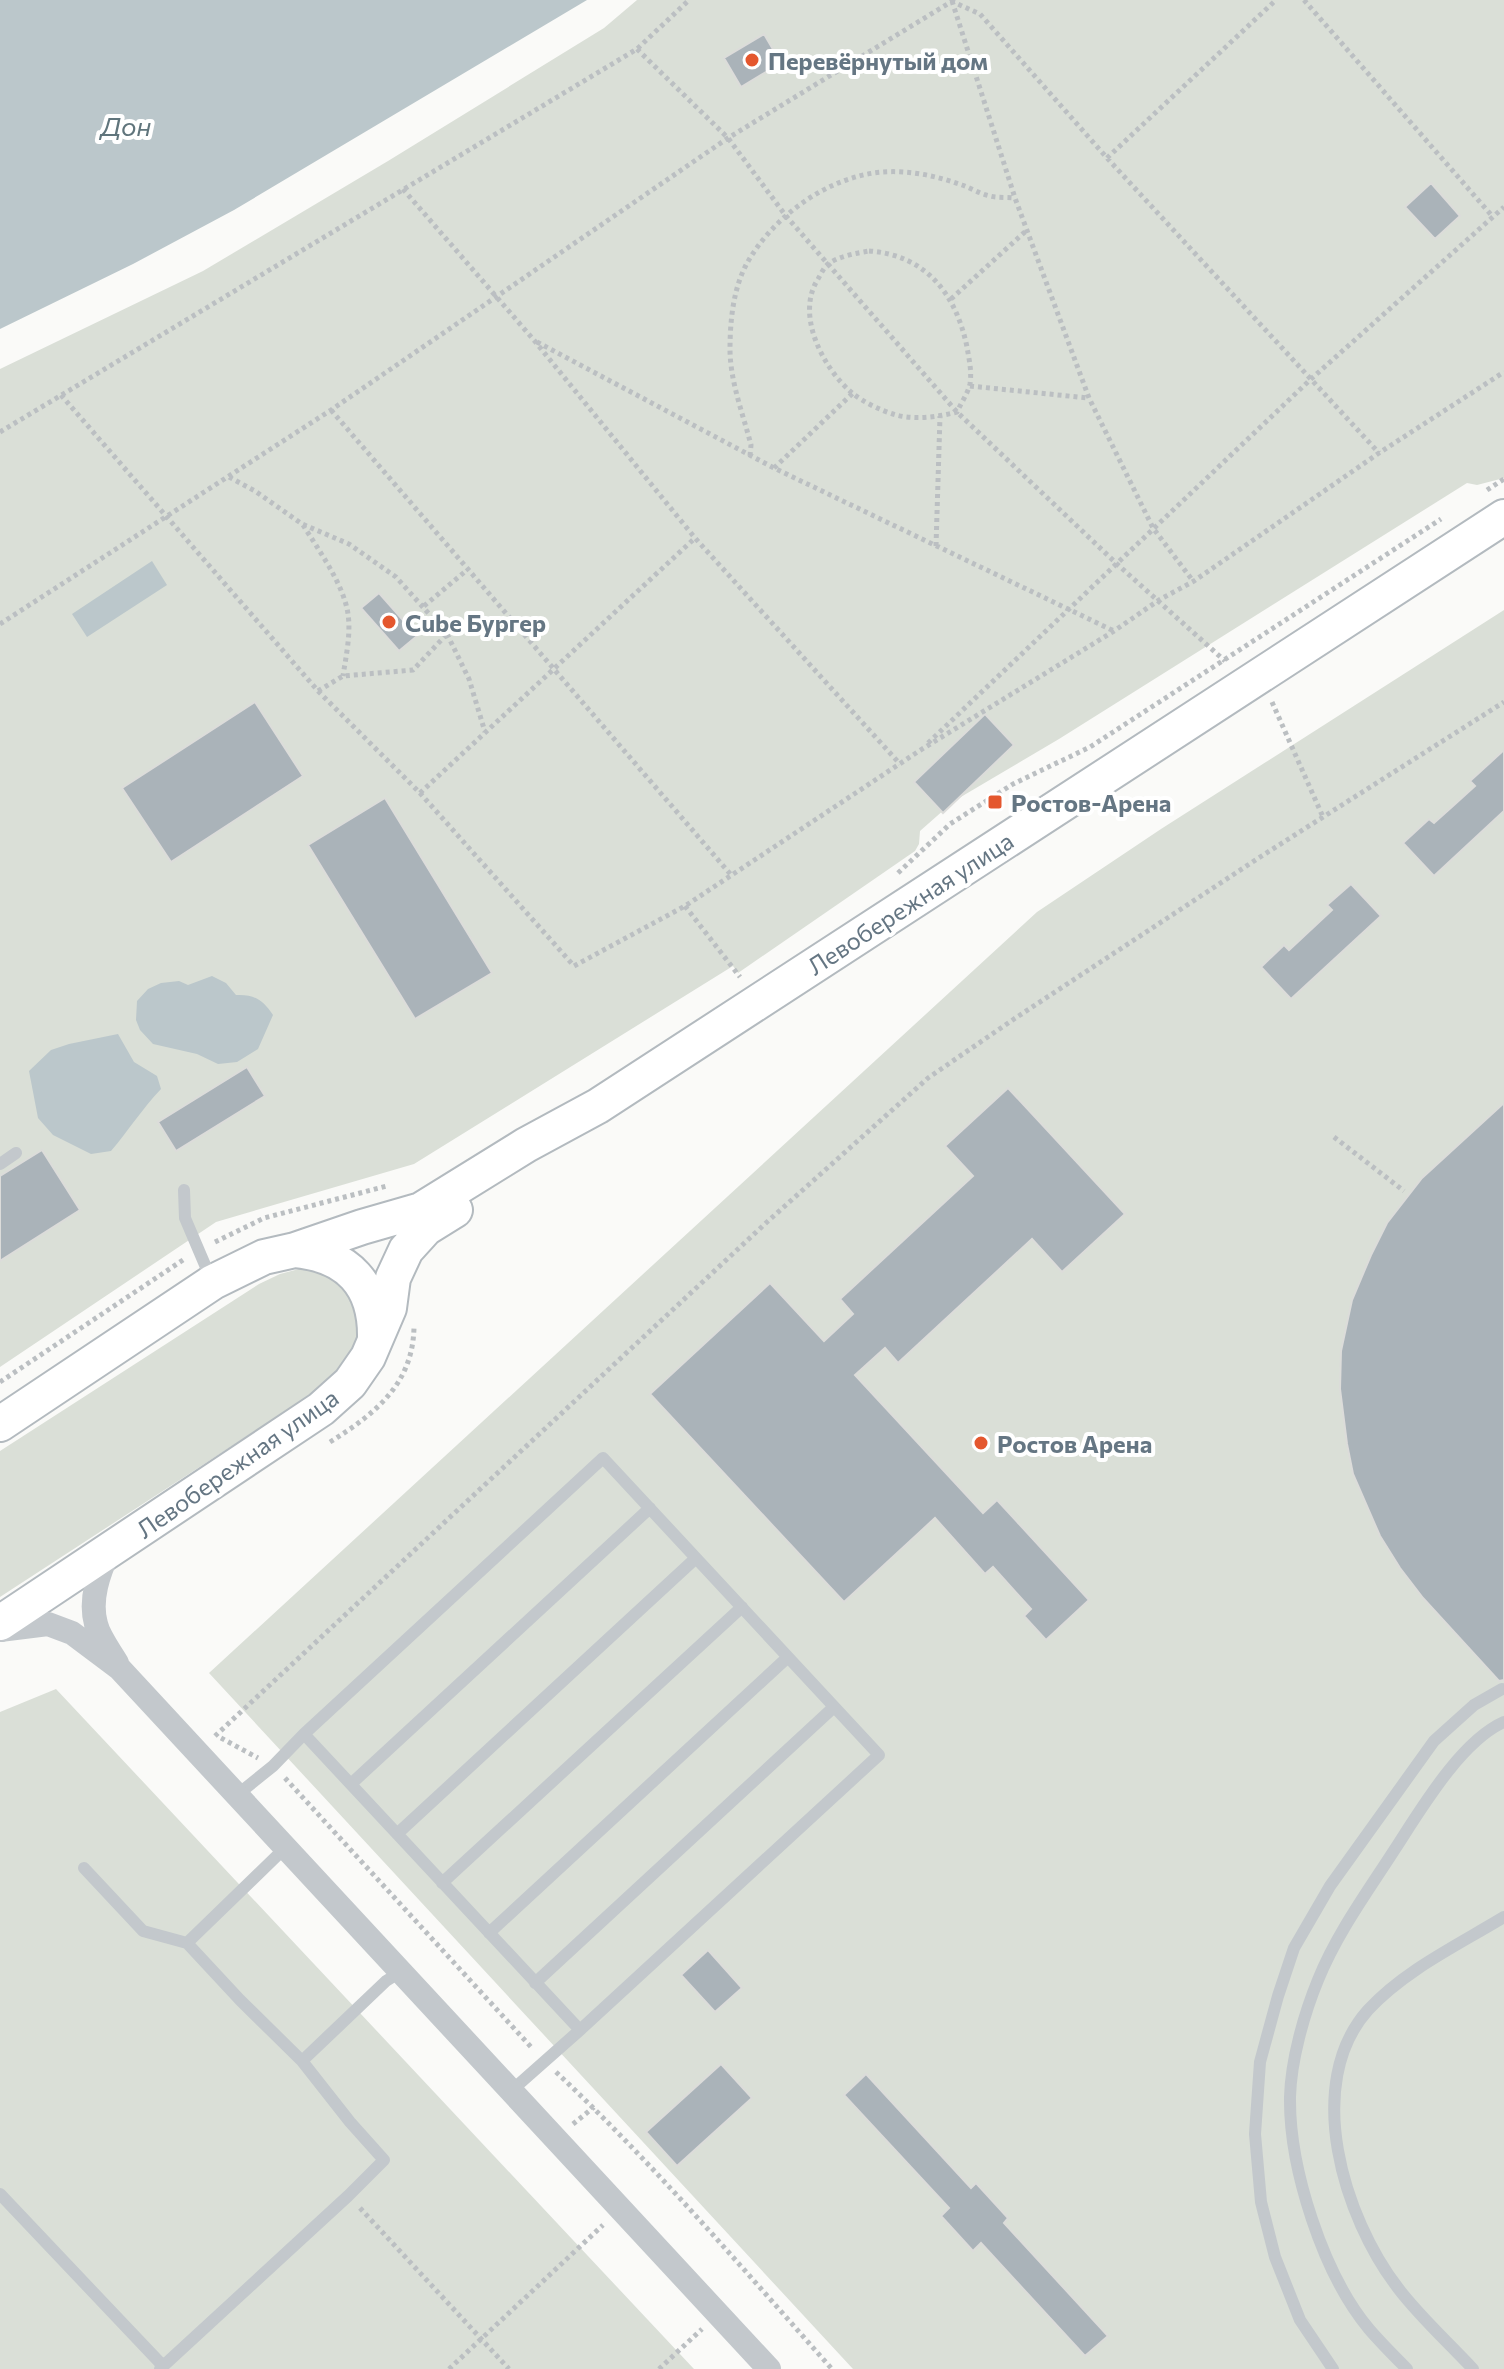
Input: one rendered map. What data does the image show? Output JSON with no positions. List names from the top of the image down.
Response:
{
  "streets": {
    "main road": ["Левобережная улица"]
  },
  "water": ["Дон"],
  "places": {
    "other": ["Перевёрнутый дом", "Cube Бургер", "Ростов Арена"],
    "transit": ["Ростов-Арена"]
  }
}
